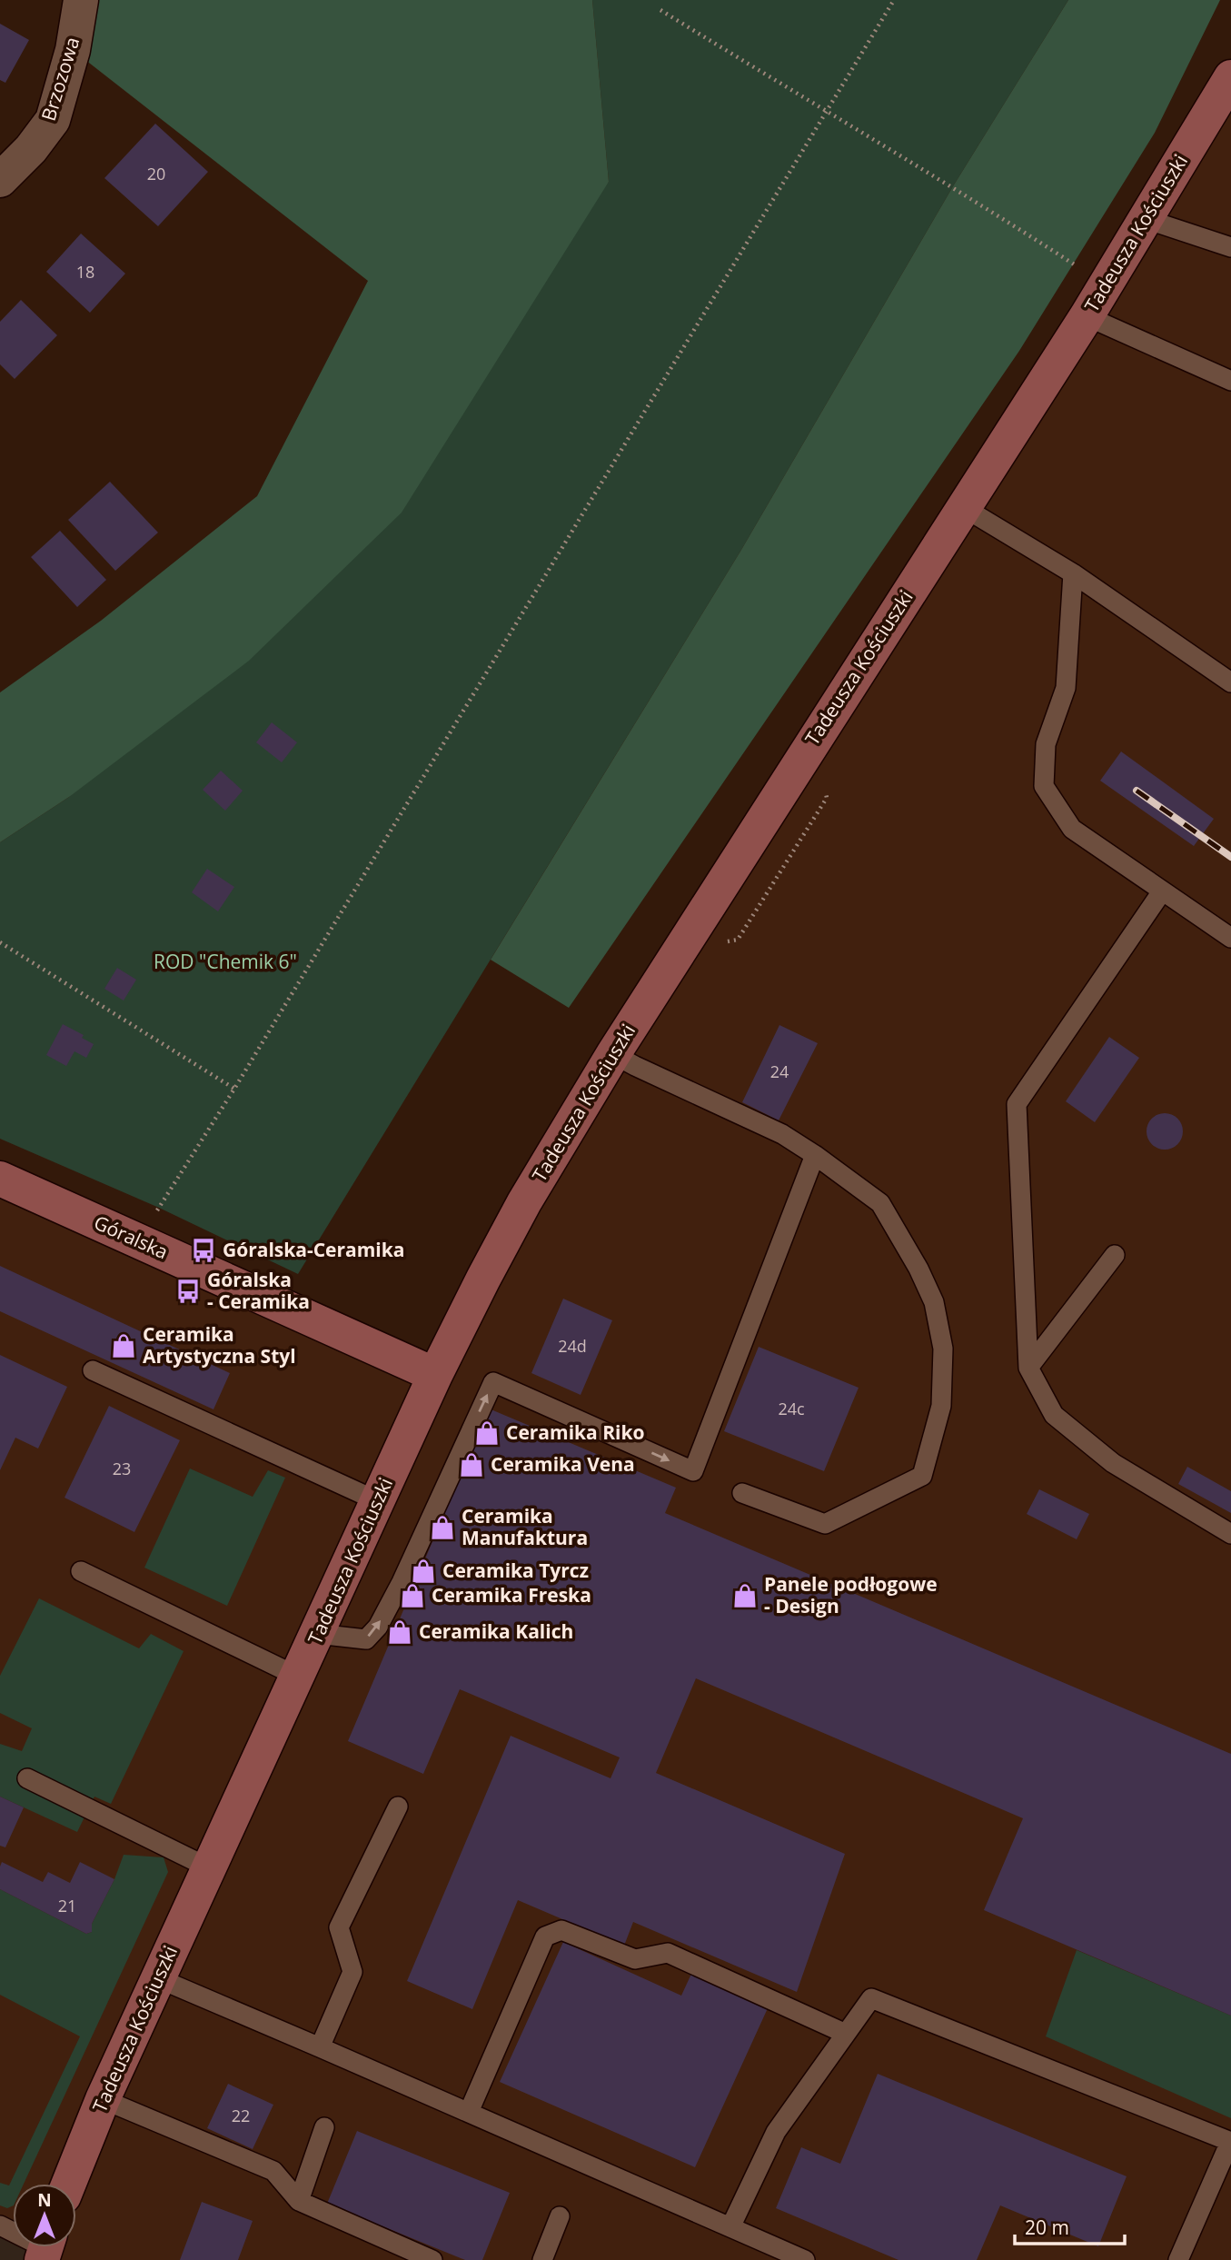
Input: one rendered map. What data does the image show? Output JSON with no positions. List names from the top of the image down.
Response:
{
  "streets": {
    "main road": ["Tadeusza Kościuszki", "Góralska"],
    "street": ["Brzozowa"]
  },
  "crossings": [
    ["Tadeusza Kościuszki", "Góralska"]
  ],
  "parks": ["ROD \"Chemik 6\""],
  "places": {
    "bus stop": ["Góralska-Ceramika", "Góralska - Ceramika"],
    "shop": [
      "Ceramika Artystyczna Styl",
      "Ceramika Riko",
      "Ceramika Vena",
      "Ceramika Manufaktura",
      "Ceramika Tyrcz",
      "Ceramika Freska",
      "Panele podłogowe - Design",
      "Ceramika Kalich"
    ]
  },
  "house_numbers": [
    "20",
    "18",
    "24",
    "24d",
    "24c",
    "23",
    "21",
    "22"
  ],
  "scale_bar": "20 m",
  "north": "top"
}
